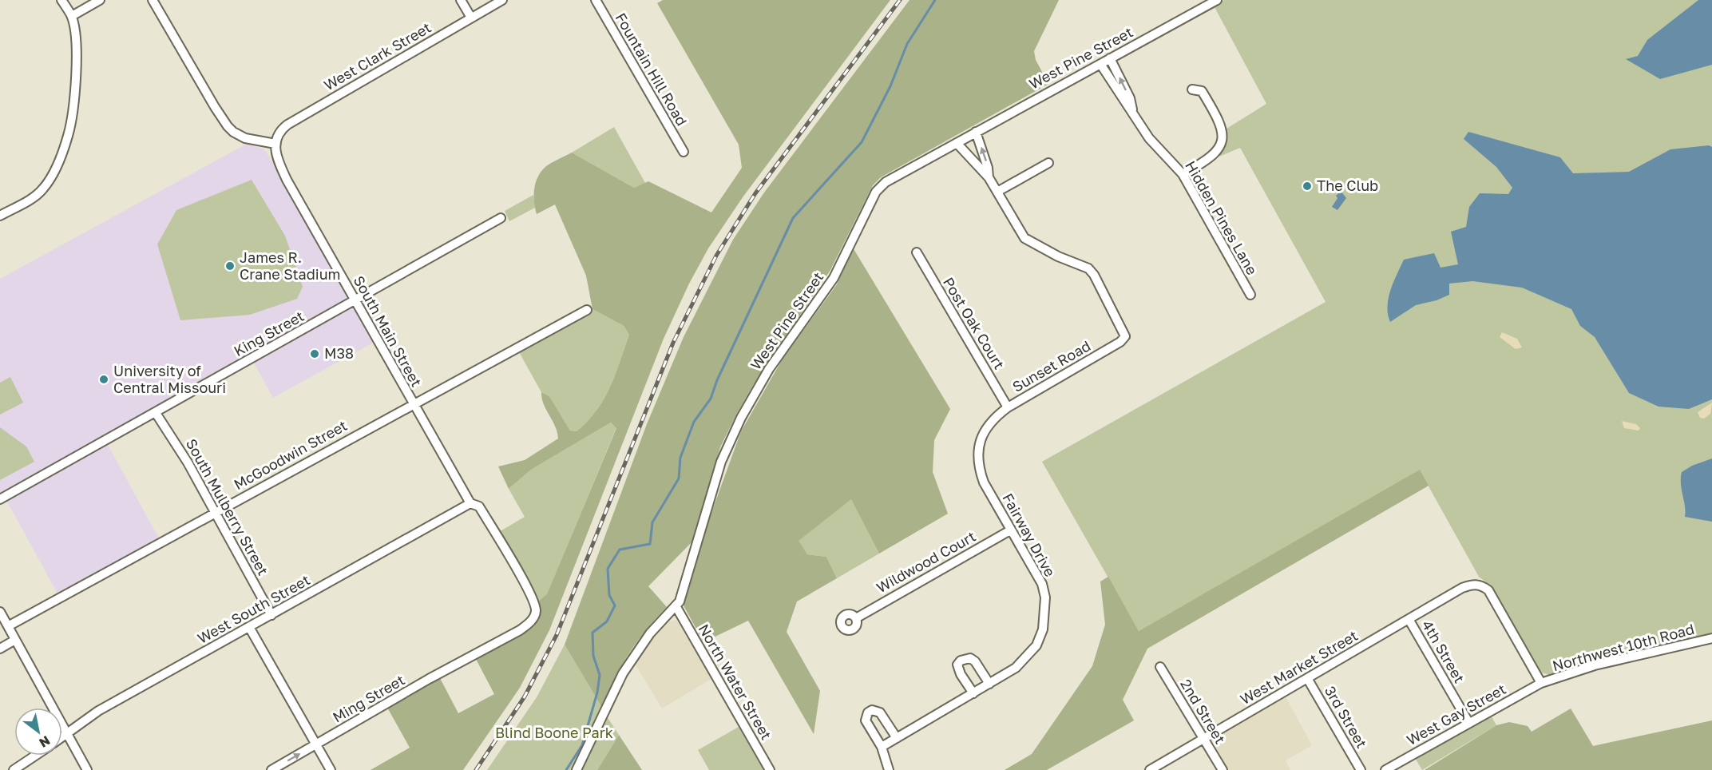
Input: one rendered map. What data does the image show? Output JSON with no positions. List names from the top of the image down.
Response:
{
  "streets": {
    "street": [
      "West Clark Street",
      "West Pine Street",
      "Fountain Hill Road",
      "Hidden Pines Lane",
      "Post Oak Court",
      "South Main Street",
      "King Street",
      "Sunset Road",
      "McGoodwin Street",
      "South Mulberry Street",
      "Fairway Drive",
      "Wildwood Court",
      "West South Street",
      "Northwest 10th Road",
      "4th Street",
      "West Market Street",
      "North Water Street",
      "Ming Street",
      "2nd Street",
      "West Gay Street",
      "3rd Street"
    ]
  },
  "crossings": [
    ["West Clark Street", "South Main Street"],
    ["West Pine Street", "Hidden Pines Lane"],
    ["West Pine Street", "North Water Street"],
    ["Post Oak Court", "Sunset Road"],
    ["Post Oak Court", "Fairway Drive"],
    ["South Main Street", "King Street"],
    ["South Main Street", "McGoodwin Street"],
    ["South Main Street", "West South Street"],
    ["South Main Street", "Ming Street"],
    ["King Street", "South Mulberry Street"],
    ["Sunset Road", "Fairway Drive"],
    ["McGoodwin Street", "South Mulberry Street"],
    ["South Mulberry Street", "West South Street"],
    ["Fairway Drive", "Wildwood Court"],
    ["Northwest 10th Road", "West Market Street"],
    ["Northwest 10th Road", "West Gay Street"],
    ["4th Street", "West Market Street"],
    ["4th Street", "West Gay Street"],
    ["West Market Street", "2nd Street"],
    ["West Market Street", "West Gay Street"],
    ["West Market Street", "3rd Street"]
  ],
  "parks": ["Blind Boone Park"],
  "places": [
    "The Club",
    "James R. Crane Stadium",
    "M38",
    "University of Central Missouri"
  ],
  "north": "bottom right"
}
